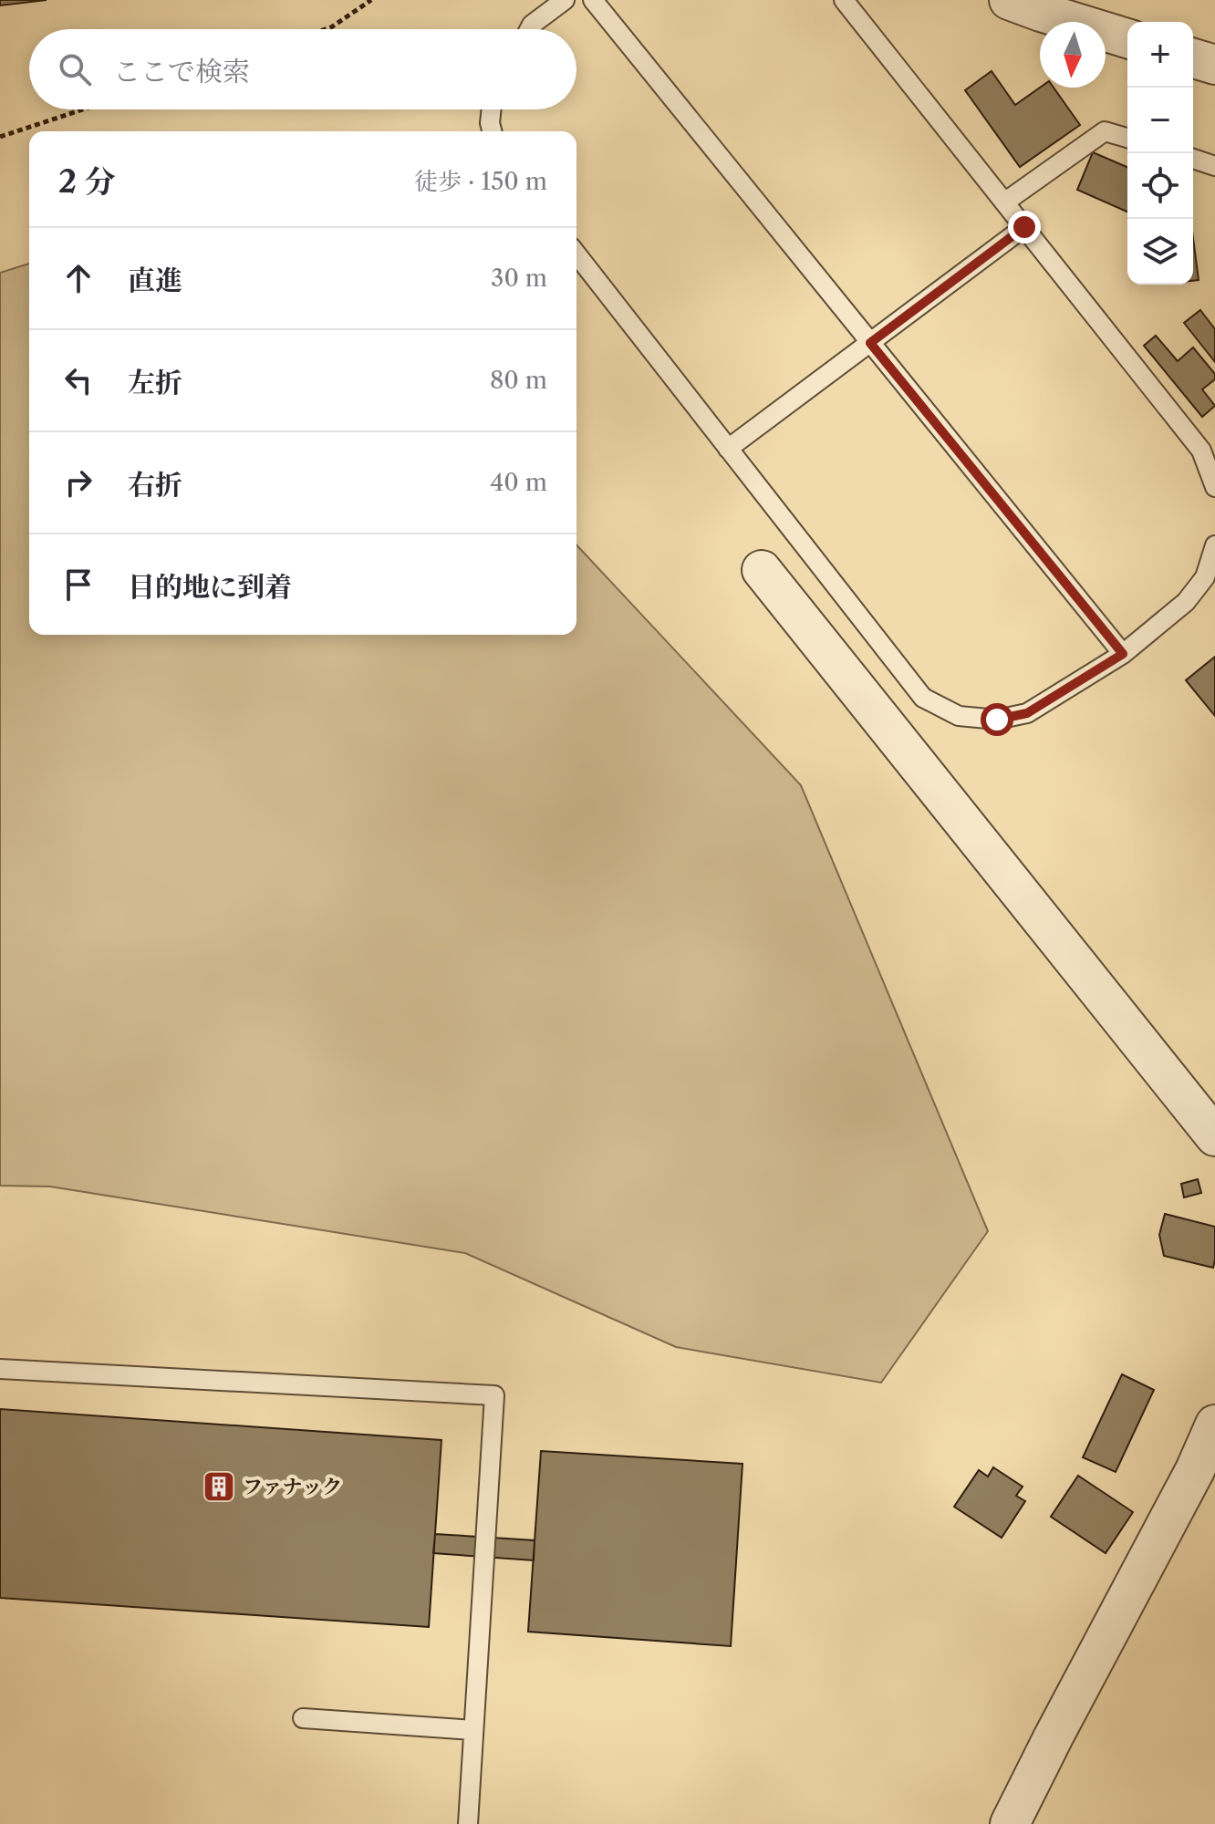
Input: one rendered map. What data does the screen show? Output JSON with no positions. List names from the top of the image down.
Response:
{
  "places": {
    "building": ["ファナック"]
  },
  "north": "bottom",
  "page": {
    "map_buttons": ["+", "−"],
    "search": "ここで検索",
    "heading": ["2 分", "徒歩 · 150 m"],
    "list": [
      ["直進", "30 m"],
      ["左折", "80 m"],
      ["右折", "40 m"],
      "目的地に到着"
    ]
  }
}
